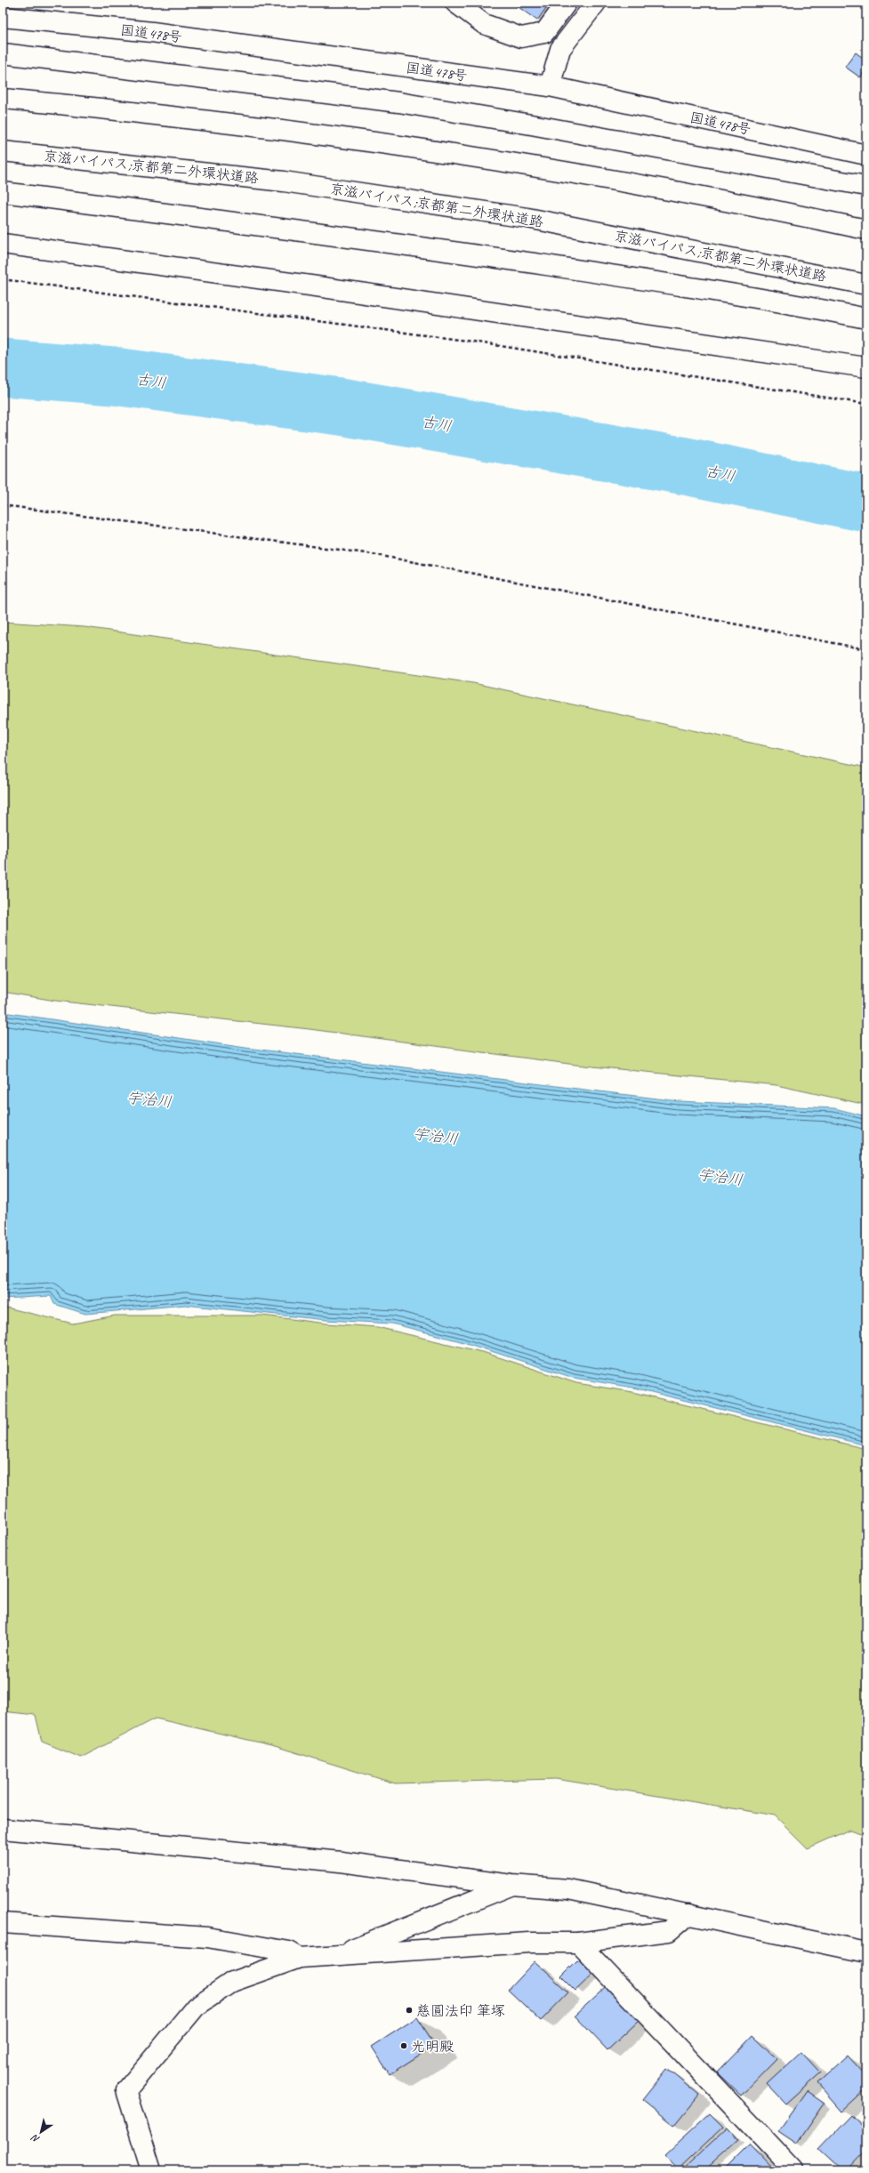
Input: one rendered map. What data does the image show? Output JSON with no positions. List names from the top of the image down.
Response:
{
  "streets": {
    "main road": ["国道478号", "京滋バイパス;京都第二外環状道路"]
  },
  "water": ["古川", "宇治川"],
  "places": ["慈圓法印 筆塚", "光明殿"],
  "north": "bottom left"
}
